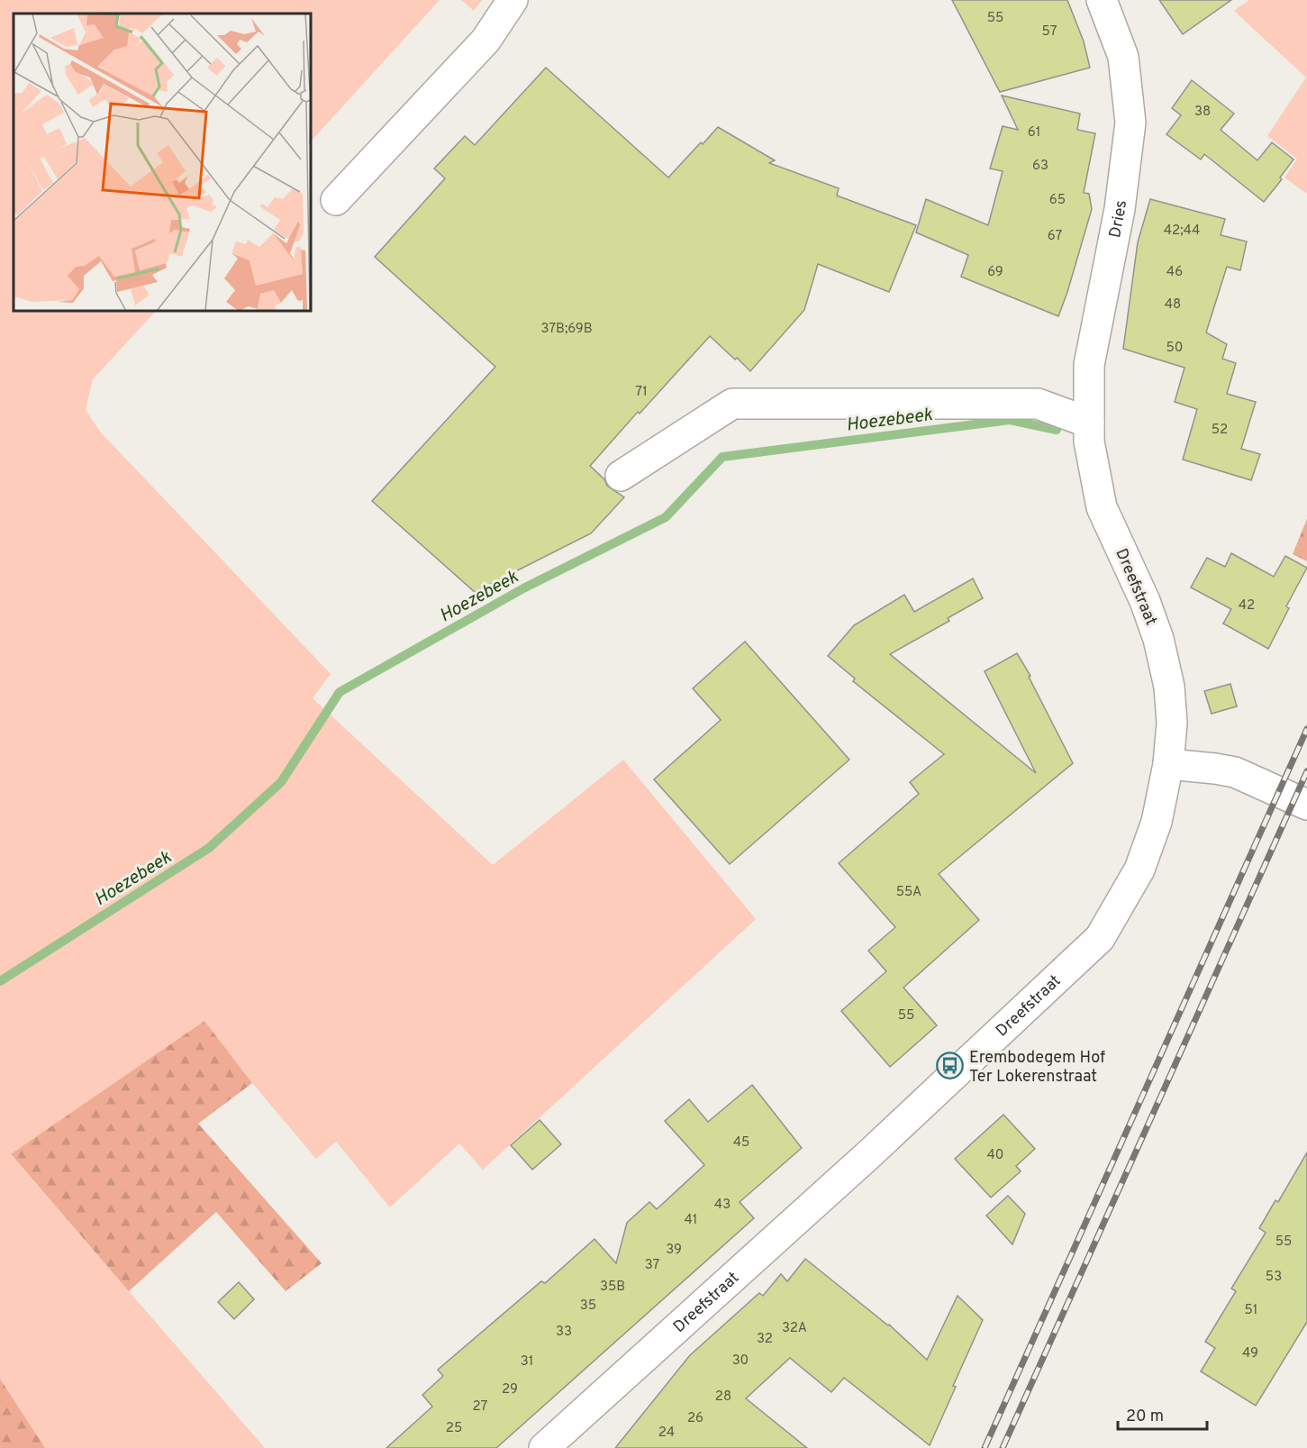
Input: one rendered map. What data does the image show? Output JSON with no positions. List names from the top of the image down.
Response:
{
  "streets": {
    "street": ["Dries", "Dreefstraat"]
  },
  "crossings": [
    ["Dries", "Dreefstraat"]
  ],
  "water": ["Hoezebeek"],
  "places": {
    "bus stop": ["Erembodegem Hof Ter Lokerenstraat"]
  },
  "house_numbers": [
    "55",
    "57",
    "38",
    "61",
    "63",
    "65",
    "42;44",
    "67",
    "69",
    "46",
    "48",
    "37B;69B",
    "50",
    "71",
    "52",
    "42",
    "55A",
    "55",
    "45",
    "40",
    "43",
    "41",
    "55",
    "39",
    "37",
    "53",
    "35B",
    "35",
    "51",
    "32A",
    "33",
    "32",
    "49",
    "30",
    "31",
    "29",
    "28",
    "27",
    "26",
    "25",
    "24"
  ],
  "scale_bar": "20 m"
}
